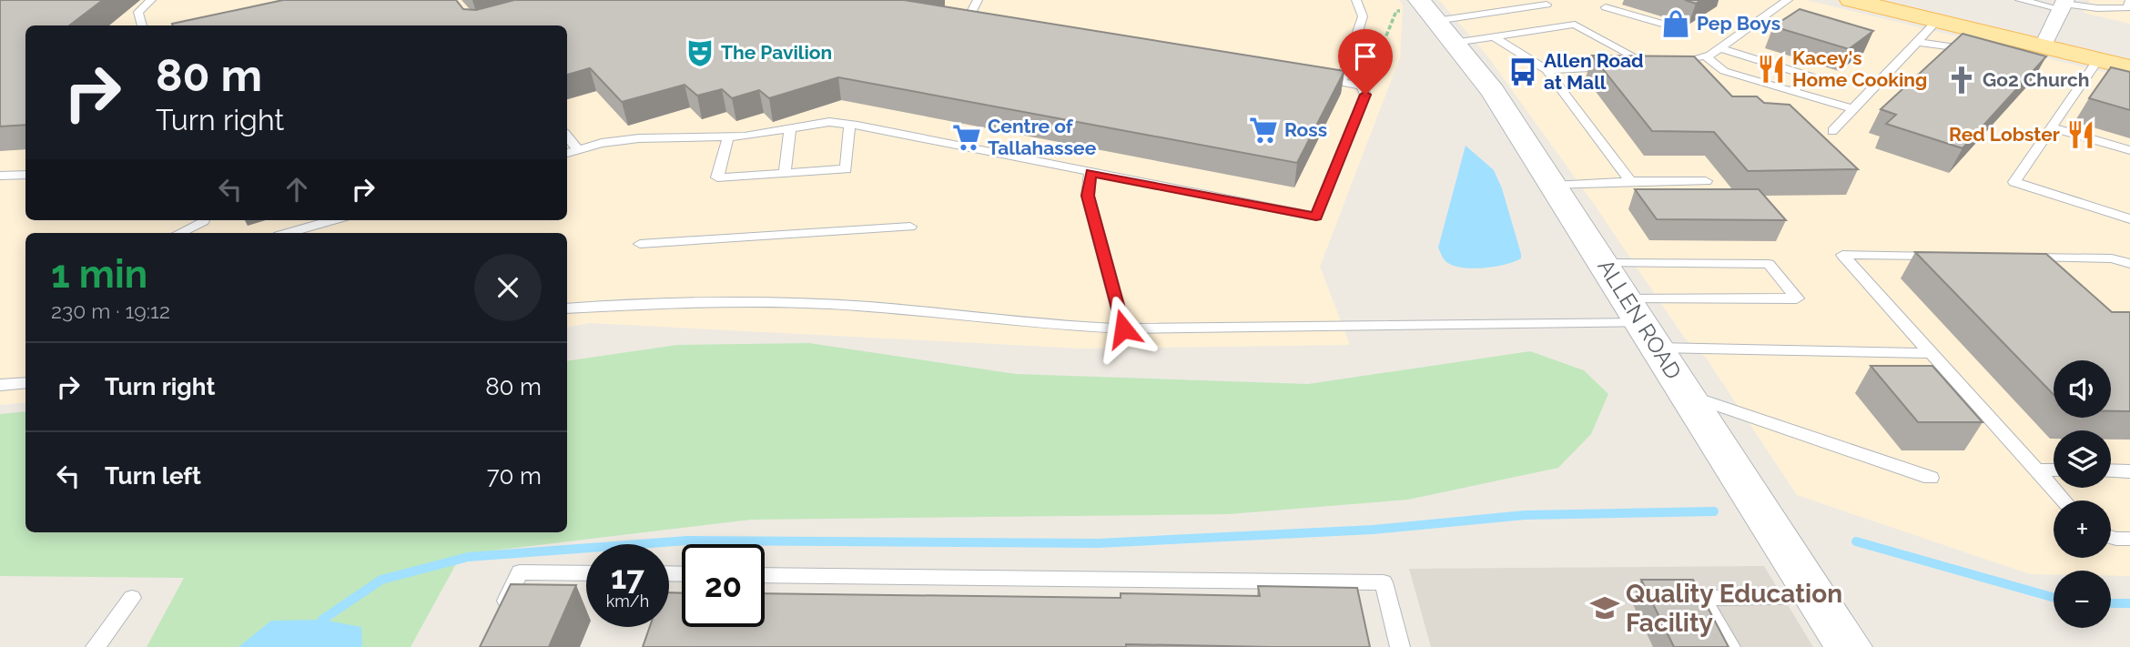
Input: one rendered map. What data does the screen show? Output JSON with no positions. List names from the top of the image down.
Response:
{
  "streets": {
    "street": ["ALLEN ROAD"]
  },
  "places": {
    "shop": ["Pep Boys"],
    "theatre": ["The Pavilion"],
    "restaurant": ["Kacey's Home Cooking", "Red Lobster"],
    "bus stop": ["Allen Road at Mall"],
    "church": ["Go2 Church"],
    "supermarket": ["Ross", "Centre of Tallahassee"],
    "school or university": ["Quality Education Facility"]
  },
  "page": {
    "turn": ["80 m", "Turn right"],
    "heading": ["1 min", "230 m · 19:12"],
    "list": [
      {
        "name": "Turn right",
        "value": "80 m"
      },
      {
        "name": "Turn left",
        "value": "70 m"
      }
    ],
    "map_buttons": ["+", "−"],
    "speed": "17 km/h",
    "limit": "20"
  }
}
